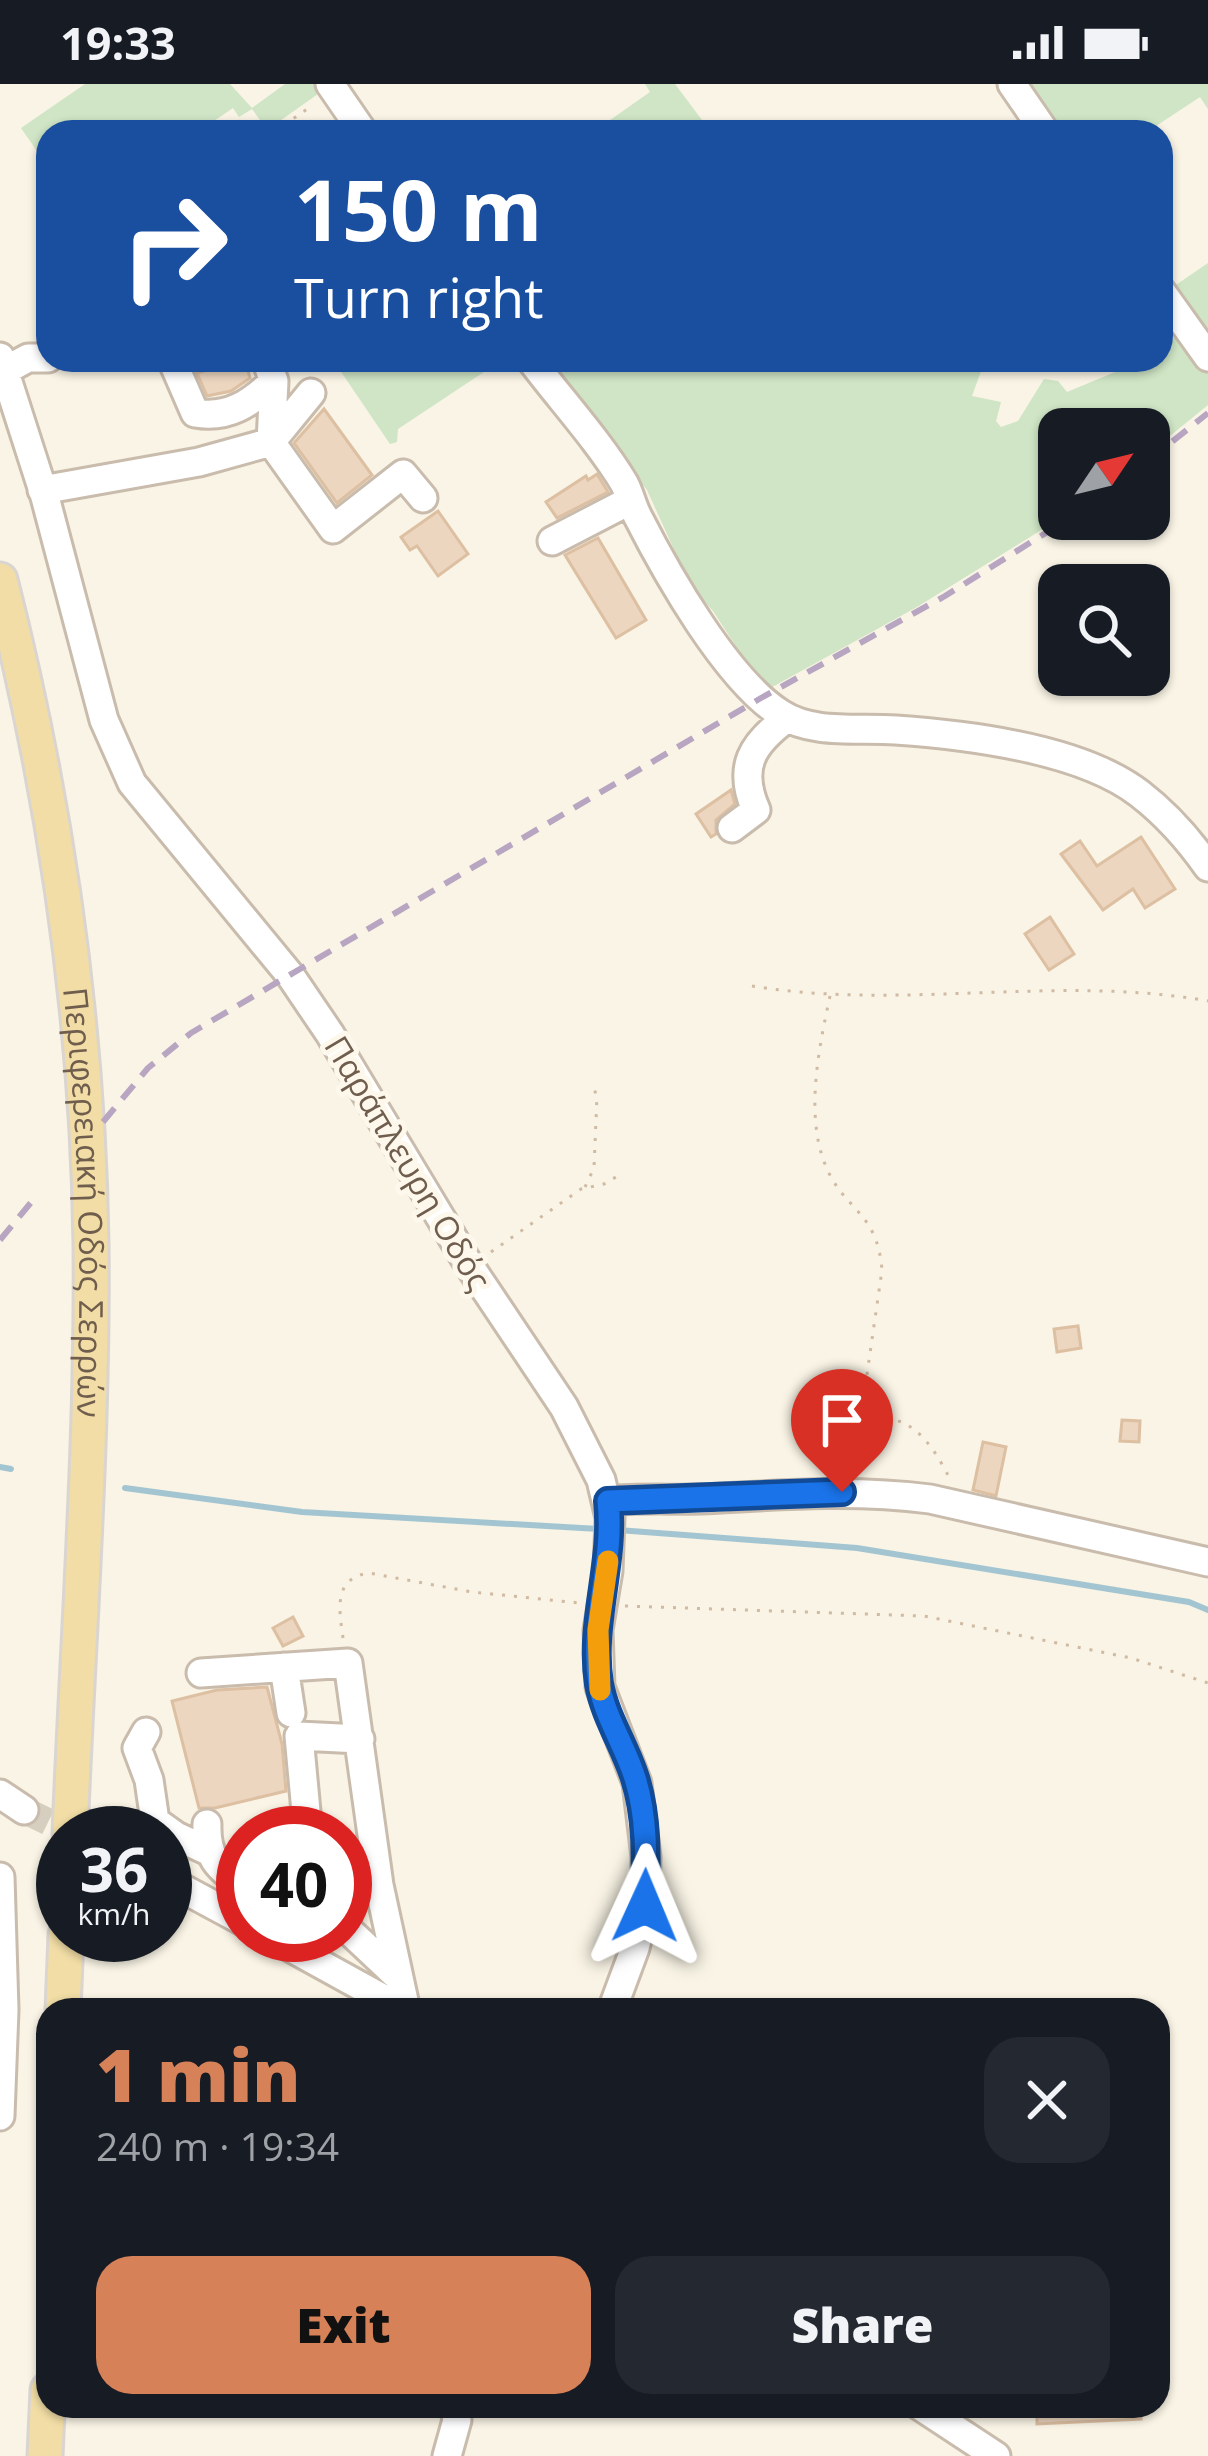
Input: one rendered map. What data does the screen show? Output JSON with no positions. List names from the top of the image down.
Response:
{
  "streets": {
    "main road": ["Περιφερειακή Οδός Σερρών"],
    "street": ["Παράπλευρη Οδός"]
  },
  "north": "top right",
  "page": {
    "status": "19:33",
    "turn": ["150 m", "Turn right"],
    "speed": "36 km/h",
    "limit": "40",
    "heading": ["1 min", "240 m · 19:34"],
    "buttons": ["Exit", "Share"]
  }
}
